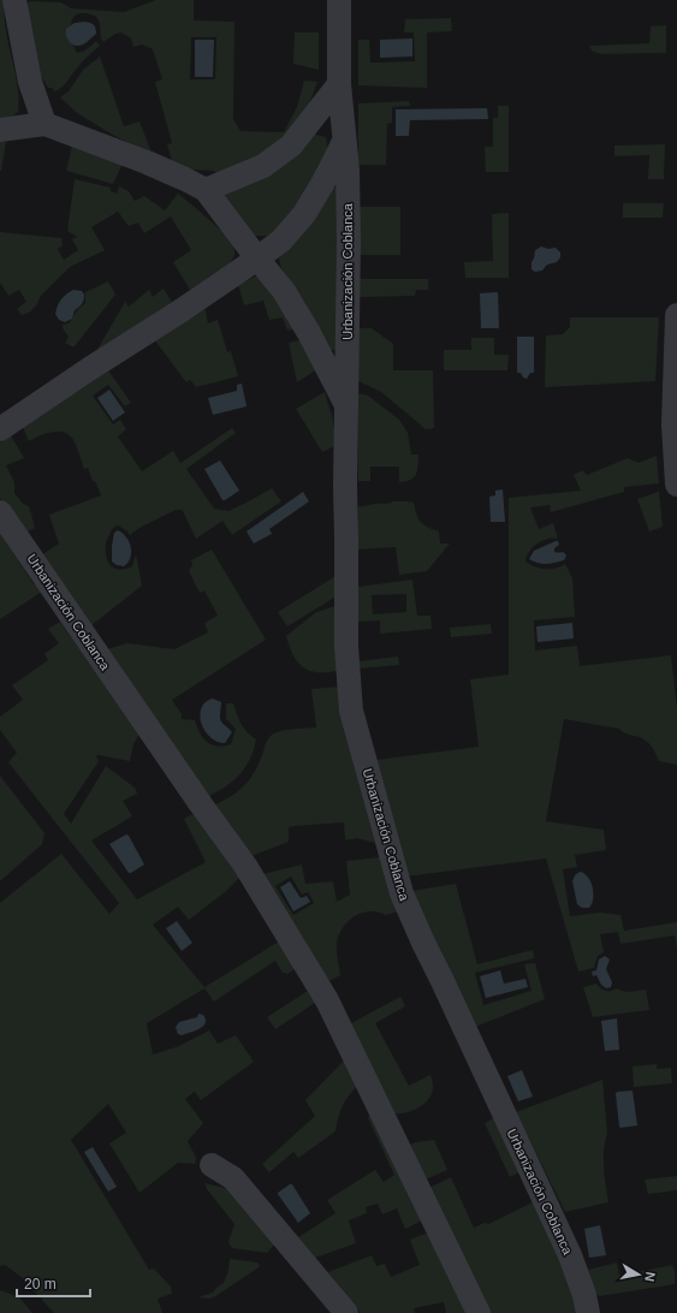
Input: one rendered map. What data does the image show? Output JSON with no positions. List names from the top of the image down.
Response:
{
  "streets": {
    "street": ["Urbanización Coblanca"]
  },
  "scale_bar": "20 m",
  "north": "right"
}
